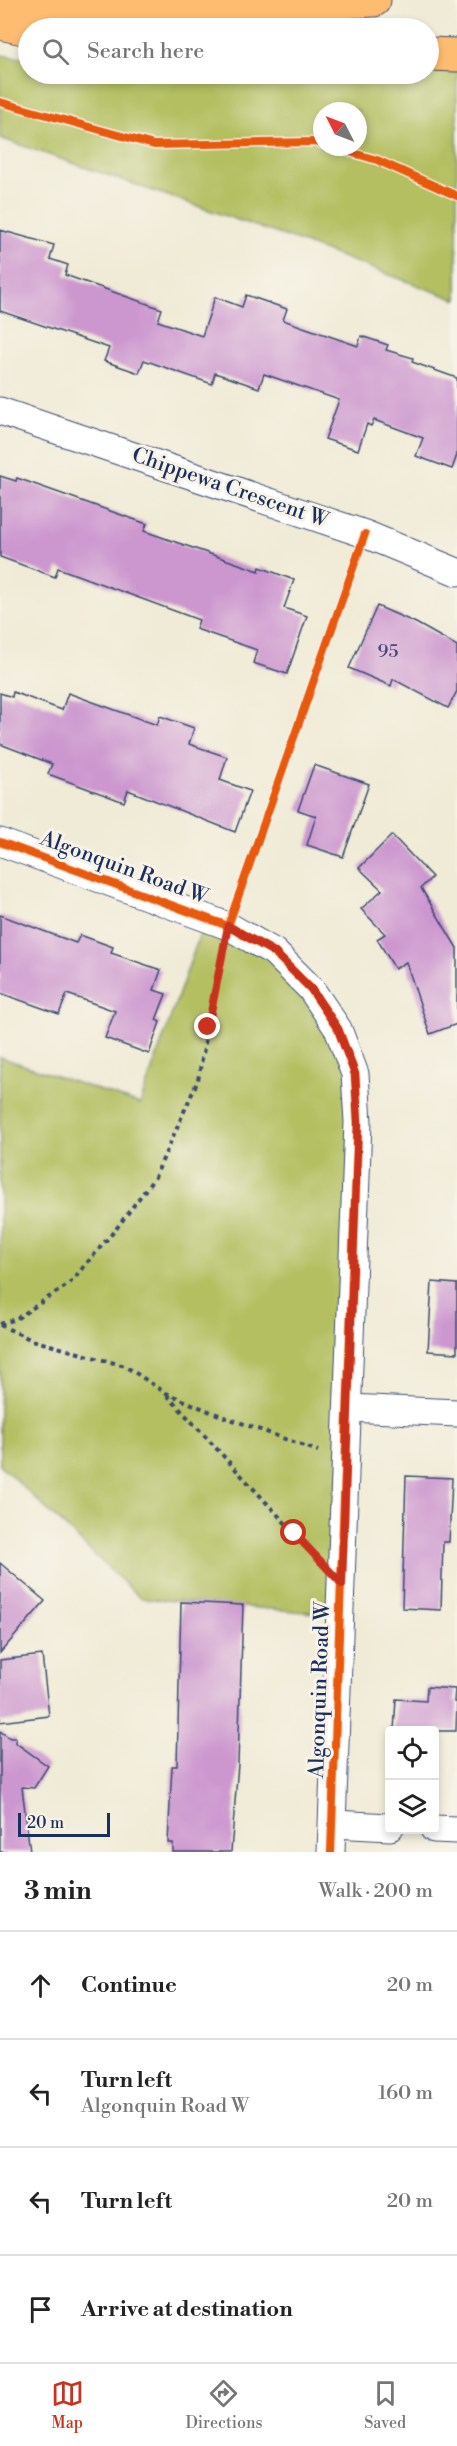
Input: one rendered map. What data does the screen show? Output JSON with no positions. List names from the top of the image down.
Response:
{
  "streets": {
    "street": ["Chippewa Crescent W", "Algonquin Road W"]
  },
  "house_numbers": ["95"],
  "scale_bar": "20 m",
  "north": "top left",
  "page": {
    "search": "Search here",
    "scale": "20 m",
    "heading": ["3 min", "Walk · 200 m"],
    "list": [
      ["Continue", "20 m"],
      ["Turn left", "Algonquin Road W", "160 m"],
      ["Turn left", "20 m"],
      "Arrive at destination"
    ],
    "nav": ["Map", "Directions", "Saved"]
  }
}
